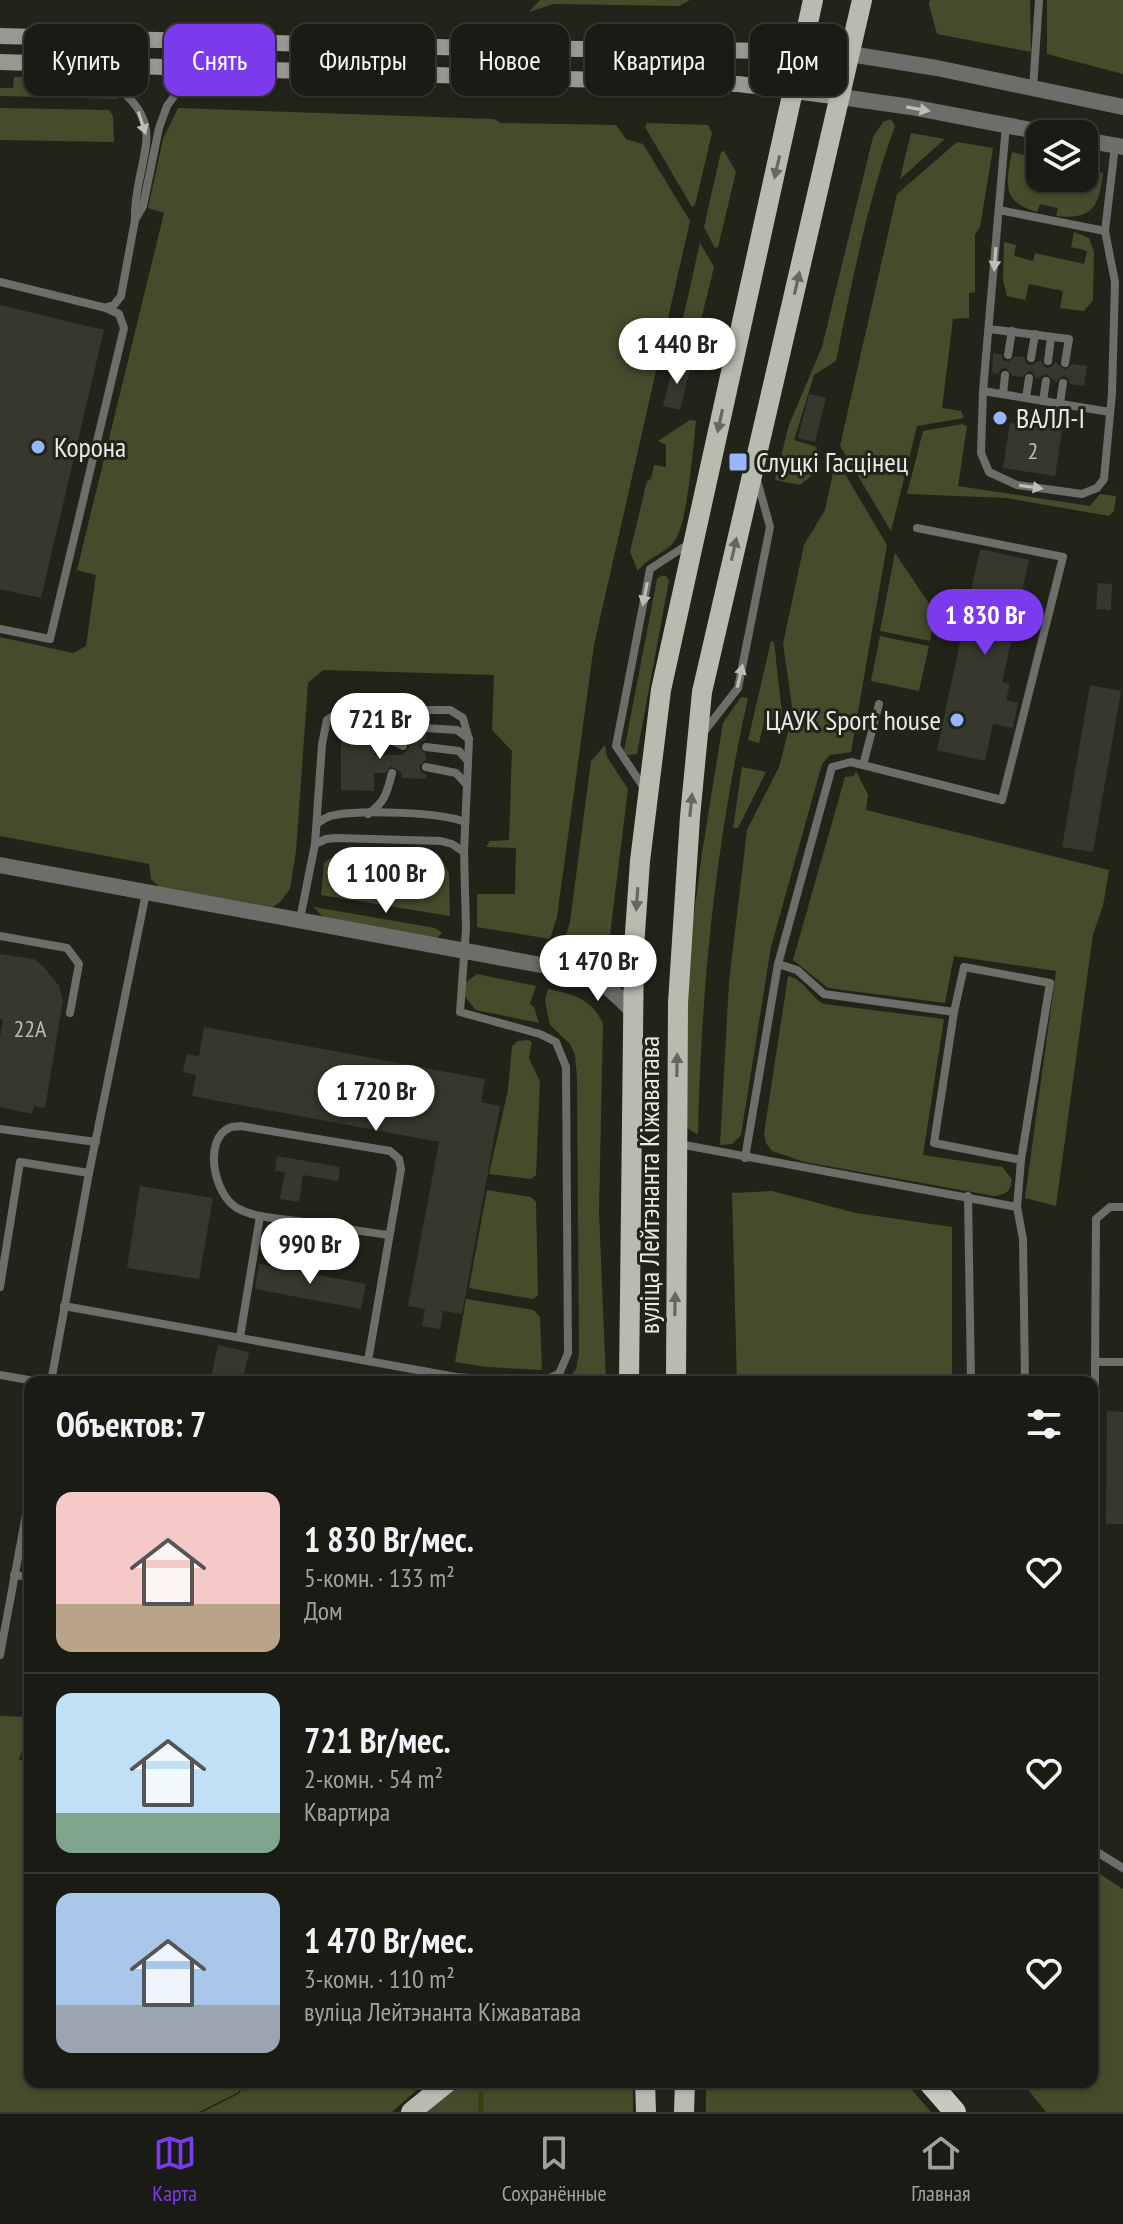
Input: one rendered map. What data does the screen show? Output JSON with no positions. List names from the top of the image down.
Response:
{
  "streets": {
    "main road": ["вуліца Лейтэнанта Кіжаватава"]
  },
  "places": {
    "other": ["ВАЛЛ-І", "Корона", "ЦАУК Sport house"],
    "transit": ["Слуцкі Гасцінец"]
  },
  "house_numbers": ["2", "22А"],
  "page": {
    "chip": [
      "Купить",
      "Снять",
      "Фильтры",
      "Новое",
      "Квартира",
      "Дом"
    ],
    "price": [
      "1 440 Br",
      "1 830 Br",
      "721 Br",
      "1 100 Br",
      "1 470 Br",
      "1 720 Br",
      "990 Br"
    ],
    "heading": "Объектов: 7",
    "list": [
      {
        "name": "1 830 Br/мес.",
        "note": "5-комн. · 133 m² · Дом"
      },
      {
        "name": "721 Br/мес.",
        "note": "2-комн. · 54 m² · Квартира"
      },
      {
        "name": "1 470 Br/мес.",
        "note": "3-комн. · 110 m² · вуліца Лейтэнанта Кіжаватава"
      }
    ],
    "tabs": ["Карта", "Сохранённые", "Главная"]
  }
}
